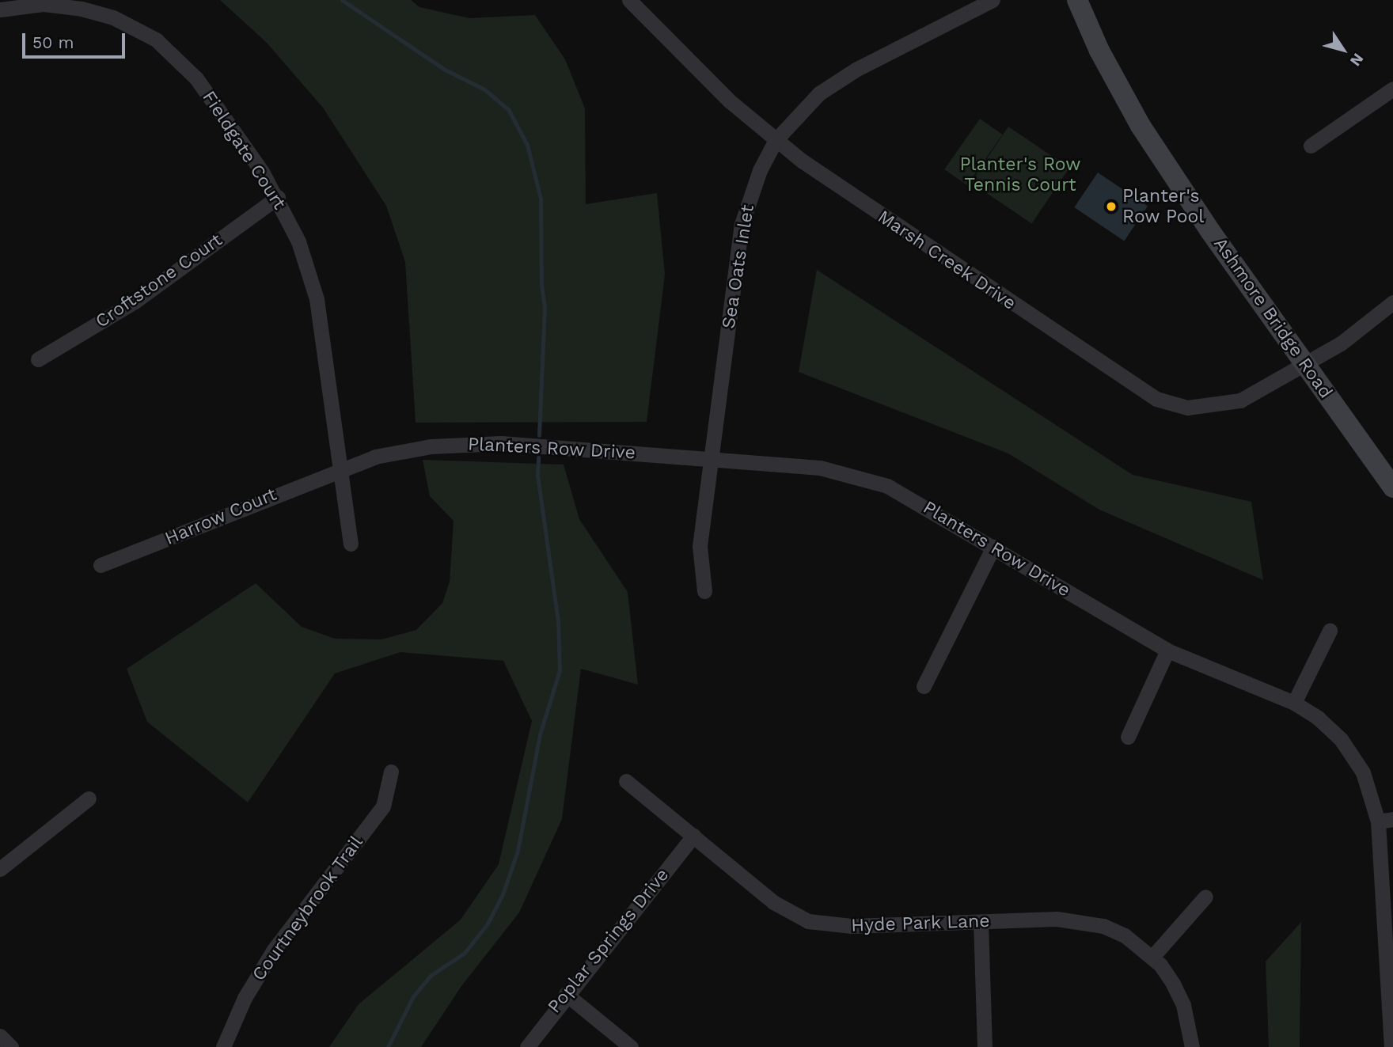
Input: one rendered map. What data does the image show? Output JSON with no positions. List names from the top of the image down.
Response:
{
  "streets": {
    "main road": ["Ashmore Bridge Road"],
    "street": [
      "Fieldgate Court",
      "Marsh Creek Drive",
      "Sea Oats Inlet",
      "Croftstone Court",
      "Planters Row Drive",
      "Harrow Court",
      "Courtneybrook Trail",
      "Hyde Park Lane",
      "Poplar Springs Drive"
    ]
  },
  "crossings": [
    ["Fieldgate Court", "Croftstone Court"],
    ["Fieldgate Court", "Planters Row Drive"],
    ["Fieldgate Court", "Harrow Court"],
    ["Marsh Creek Drive", "Sea Oats Inlet"],
    ["Marsh Creek Drive", "Ashmore Bridge Road"],
    ["Sea Oats Inlet", "Planters Row Drive"],
    ["Planters Row Drive", "Harrow Court"],
    ["Hyde Park Lane", "Poplar Springs Drive"]
  ],
  "parks": ["Planter's Row Tennis Court"],
  "places": ["Planter's Row Pool"],
  "scale_bar": "50 m",
  "north": "bottom right"
}
